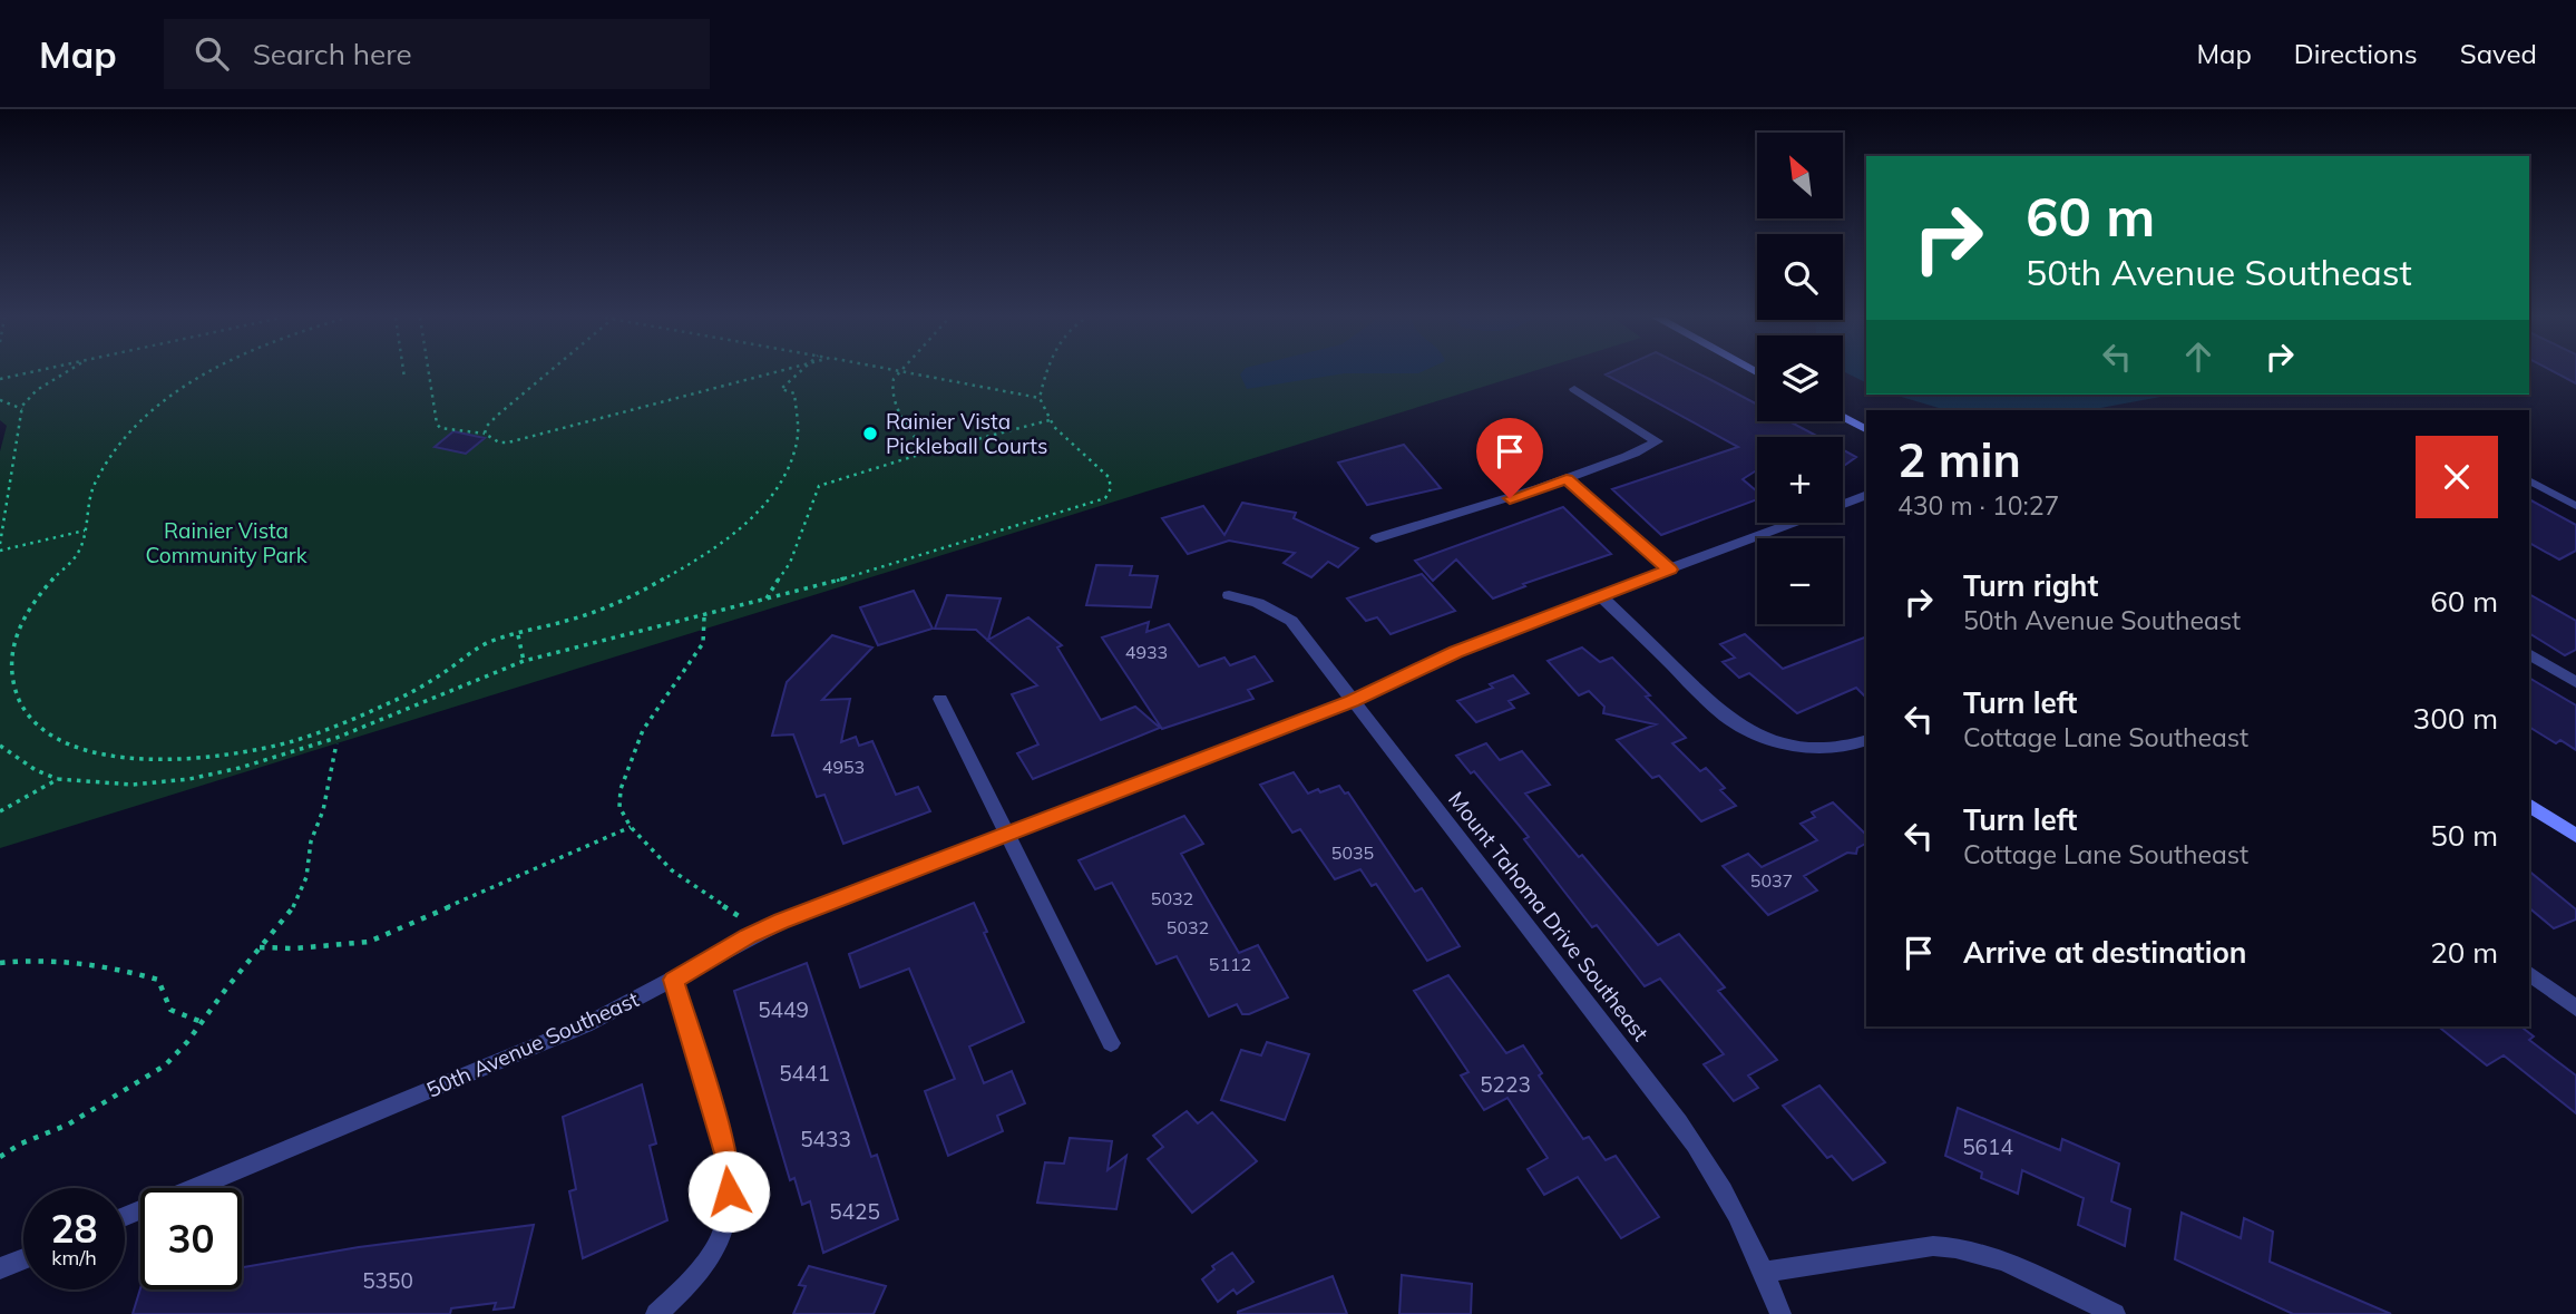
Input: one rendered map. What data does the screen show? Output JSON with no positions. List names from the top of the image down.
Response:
{
  "streets": {
    "street": ["Mount Tahoma Drive Southeast", "50th Avenue Southeast"]
  },
  "crossings": [
    ["Mount Tahoma Drive Southeast", "50th Avenue Southeast"]
  ],
  "parks": ["Rainier Vista Community Park"],
  "places": ["Rainier Vista Pickleball Courts"],
  "house_numbers": [
    "4933",
    "4953",
    "5035",
    "5037",
    "5032",
    "5032",
    "5112",
    "5449",
    "5441",
    "5223",
    "5433",
    "5614",
    "5425",
    "5350"
  ],
  "north": "top left",
  "page": {
    "header": "Map",
    "search": "Search here",
    "nav": ["Map", "Directions", "Saved"],
    "map_buttons": ["+", "−"],
    "turn": ["60 m", "50th Avenue Southeast"],
    "heading": ["2 min", "430 m · 10:27"],
    "list": [
      {
        "name": "Turn right",
        "note": "50th Avenue Southeast",
        "value": "60 m"
      },
      {
        "name": "Turn left",
        "note": "Cottage Lane Southeast",
        "value": "300 m"
      },
      {
        "name": "Turn left",
        "note": "Cottage Lane Southeast",
        "value": "50 m"
      },
      {
        "name": "Arrive at destination",
        "value": "20 m"
      }
    ],
    "speed": "28 km/h",
    "limit": "30"
  }
}
